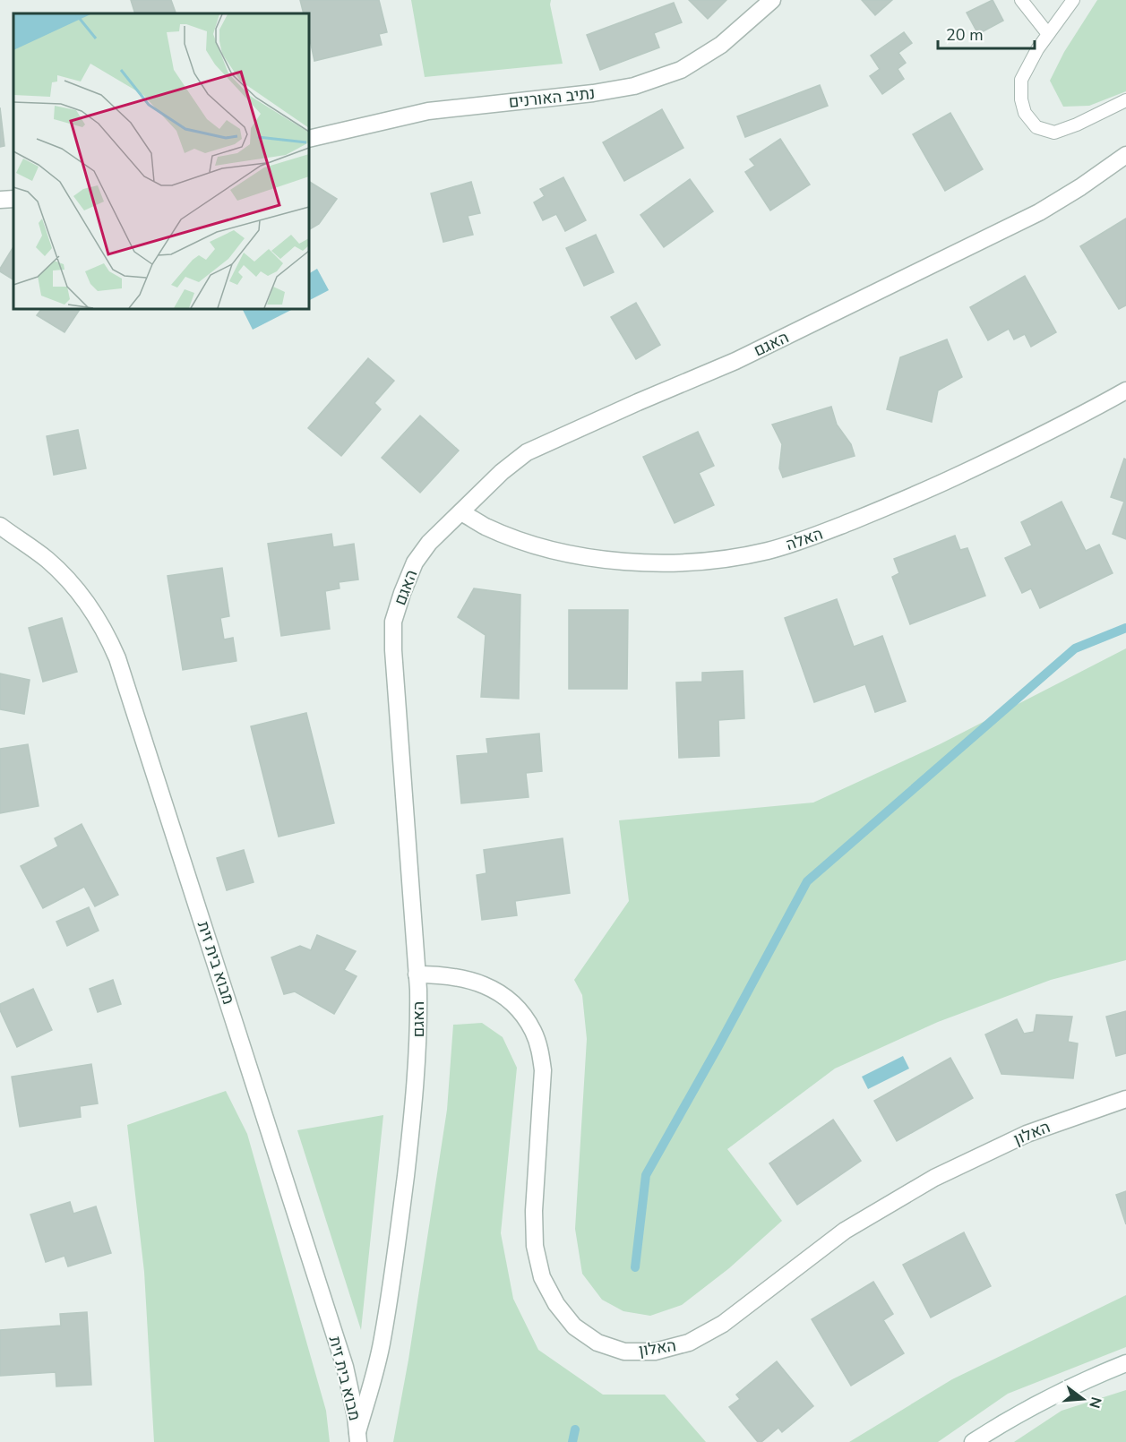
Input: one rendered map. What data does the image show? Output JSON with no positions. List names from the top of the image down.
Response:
{
  "streets": {
    "street": [
      "נתיב האורנים",
      "האגם",
      "האלה",
      "מבוא בית זית",
      "האלון"
    ]
  },
  "crossings": [
    ["האגם", "האלה"],
    ["האגם", "מבוא בית זית"],
    ["האגם", "האלון"]
  ],
  "scale_bar": "20 m",
  "north": "right"
}
